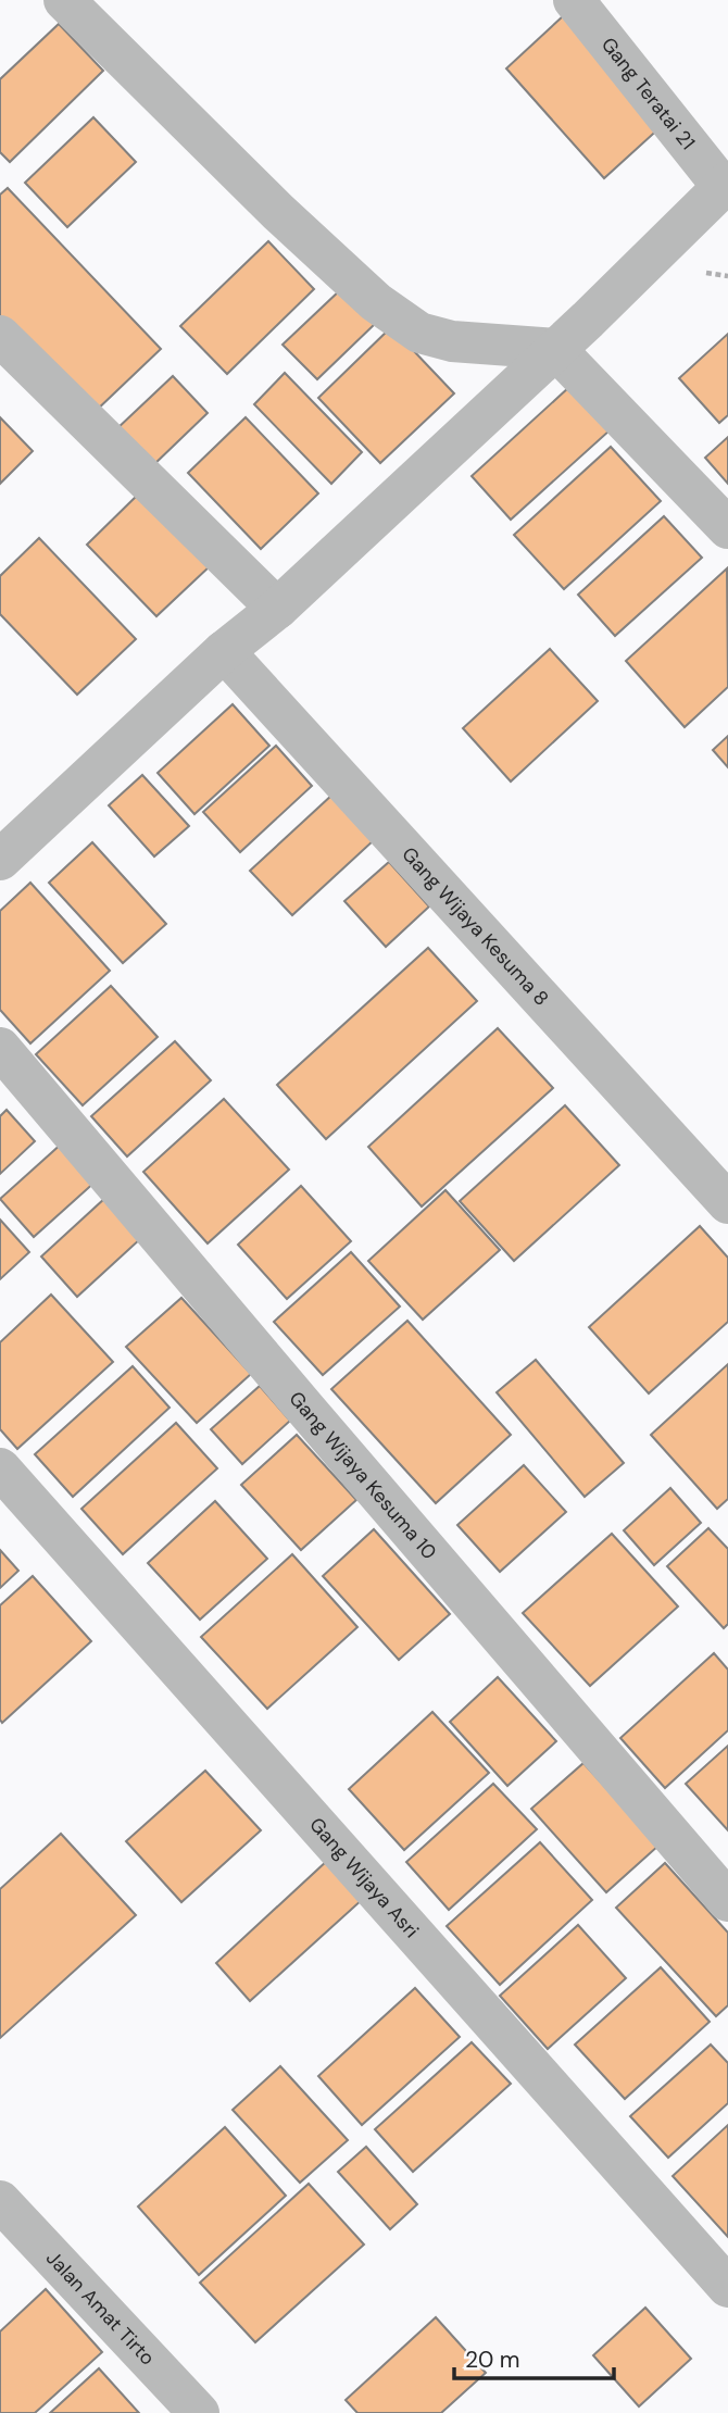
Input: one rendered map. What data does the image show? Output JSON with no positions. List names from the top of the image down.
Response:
{
  "streets": {
    "street": [
      "Gang Teratai 21",
      "Gang Wijaya Kesuma 8",
      "Gang Wijaya Kesuma 10",
      "Gang Wijaya Asri",
      "Jalan Amat Tirto"
    ]
  },
  "scale_bar": "20 m"
}
